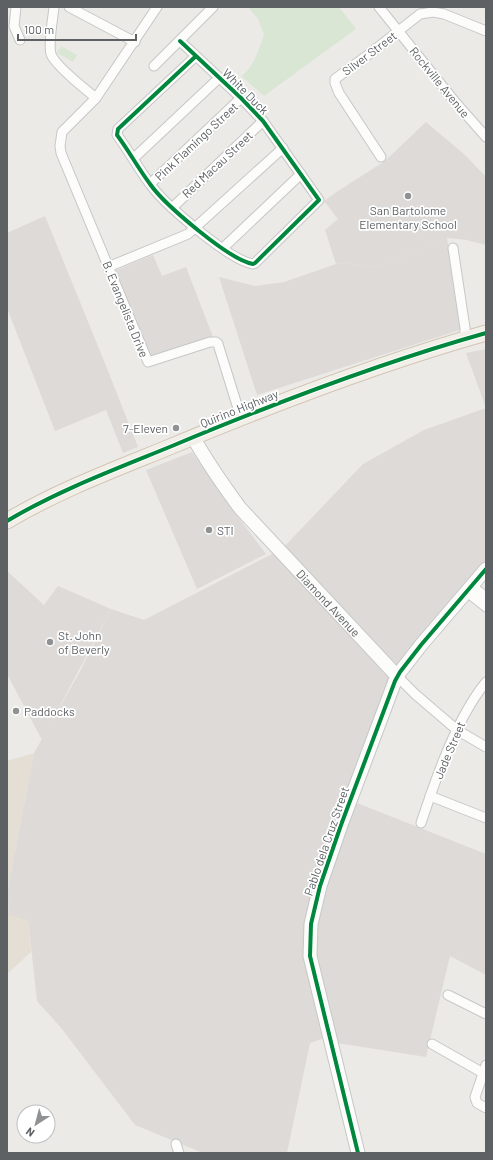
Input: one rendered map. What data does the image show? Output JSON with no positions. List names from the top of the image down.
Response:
{
  "streets": {
    "main road": ["Quirino Highway"],
    "street": [
      "Silver Street",
      "Rockville Avenue",
      "White Duck",
      "Pink Flamingo Street",
      "Red Macau Street",
      "B. Evangelista Drive",
      "Diamond Avenue",
      "Jade Street",
      "Pablo dela Cruz Street"
    ]
  },
  "crossings": [
    ["Silver Street", "Rockville Avenue"],
    ["White Duck", "Pink Flamingo Street"],
    ["White Duck", "Red Macau Street"],
    ["B. Evangelista Drive", "Quirino Highway"],
    ["Quirino Highway", "Diamond Avenue"],
    ["Diamond Avenue", "Jade Street"],
    ["Diamond Avenue", "Pablo dela Cruz Street"]
  ],
  "places": [
    "San Bartolome Elementary School",
    "7-Eleven",
    "STI",
    "St. John of Beverly",
    "Paddocks"
  ],
  "scale_bar": "100 m",
  "north": "bottom left"
}
